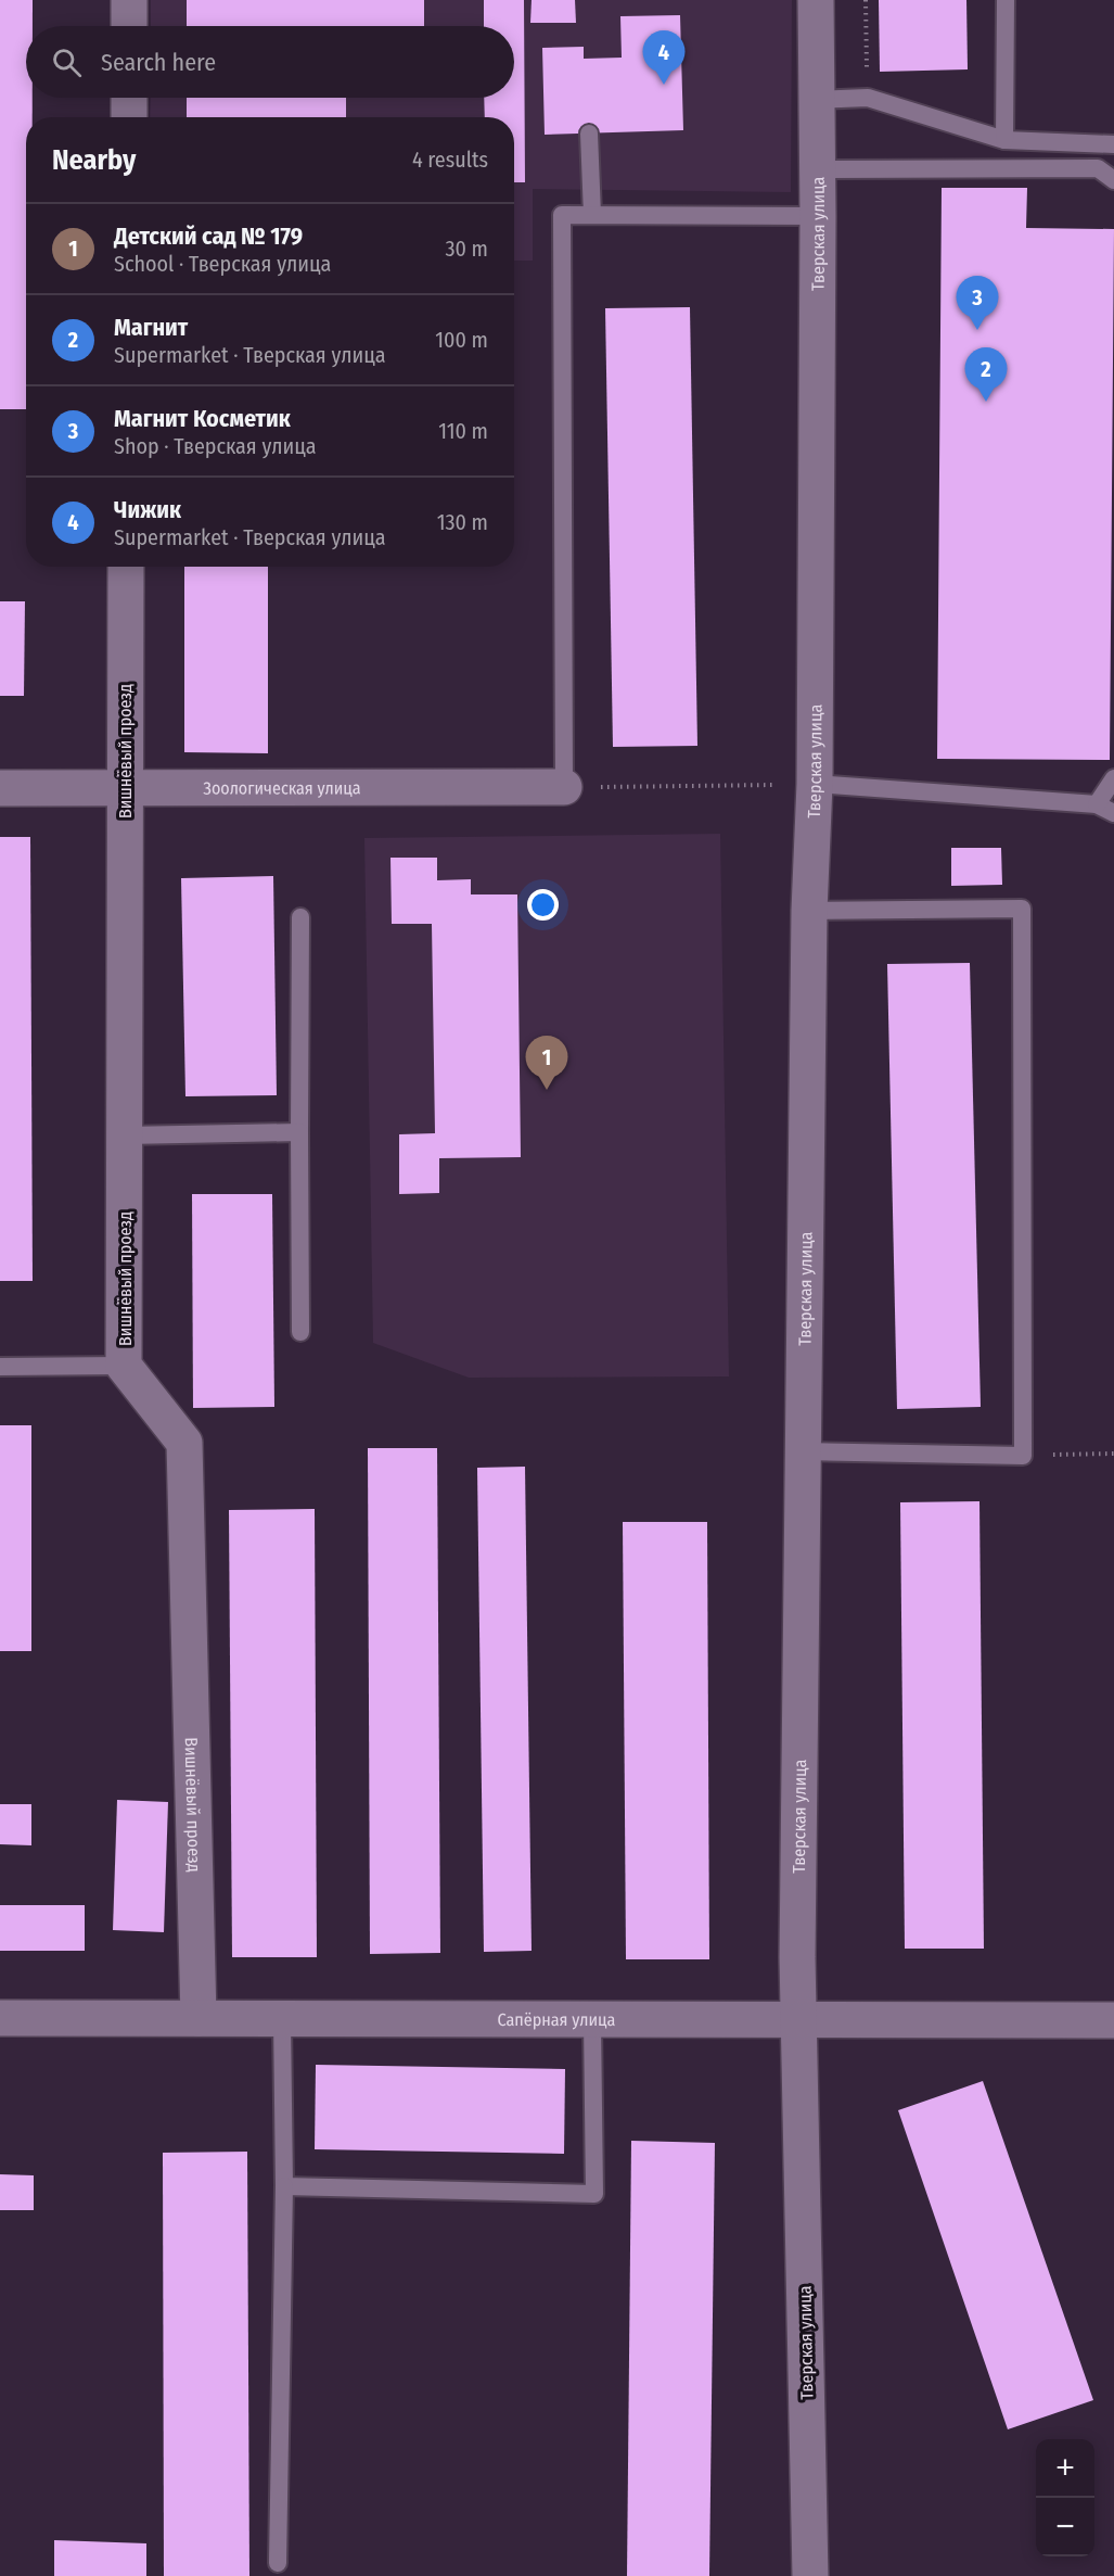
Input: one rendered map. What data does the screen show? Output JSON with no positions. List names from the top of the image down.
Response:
{
  "streets": {
    "street": [
      "Тверская улица",
      "Вишнёвый проезд",
      "Зоологическая улица",
      "Сапёрная улица"
    ]
  },
  "crossings": [
    ["Тверская улица", "Сапёрная улица"],
    ["Вишнёвый проезд", "Зоологическая улица"],
    ["Вишнёвый проезд", "Сапёрная улица"]
  ],
  "page": {
    "search": "Search here",
    "pins": [
      "4",
      "3",
      "2",
      "1"
    ],
    "heading": ["Nearby", "4 results"],
    "list": [
      {
        "mark": "1",
        "name": "Детский сад № 179",
        "note": "School · Тверская улица",
        "value": "30 m"
      },
      {
        "mark": "2",
        "name": "Магнит",
        "note": "Supermarket · Тверская улица",
        "value": "100 m"
      },
      {
        "mark": "3",
        "name": "Магнит Косметик",
        "note": "Shop · Тверская улица",
        "value": "110 m"
      },
      {
        "mark": "4",
        "name": "Чижик",
        "note": "Supermarket · Тверская улица",
        "value": "130 m"
      }
    ],
    "map_buttons": ["+", "−"]
  }
}
